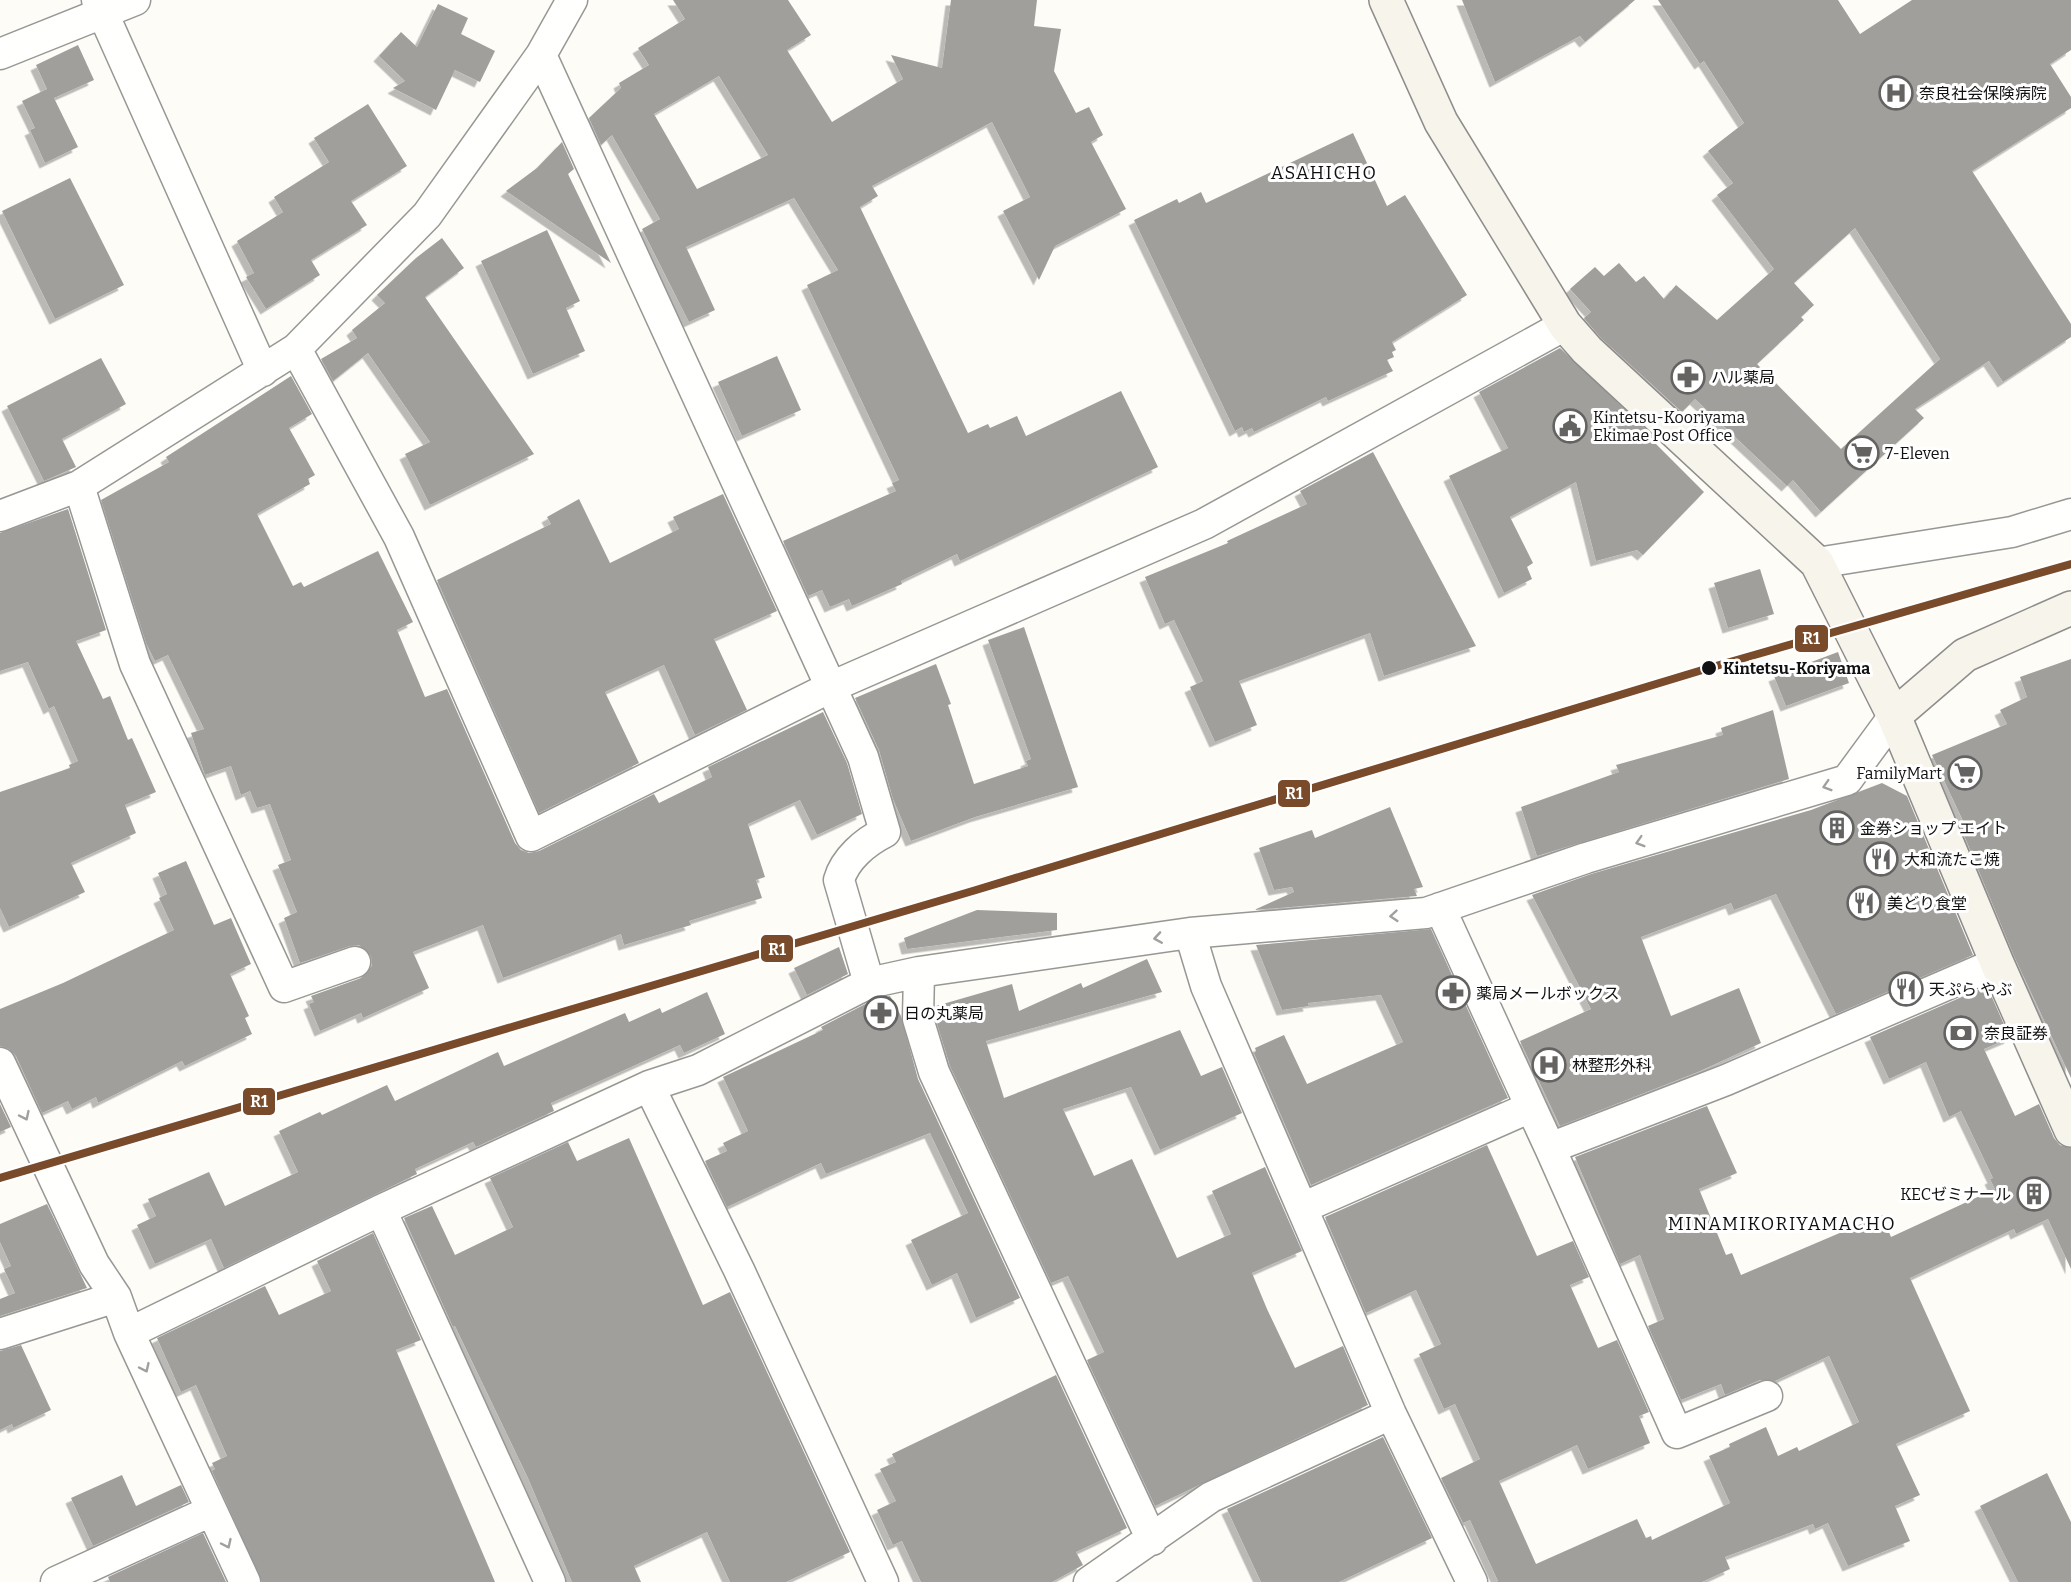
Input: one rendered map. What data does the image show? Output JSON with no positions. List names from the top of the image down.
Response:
{
  "districts": ["ASAHICHO", "MINAMIKORIYAMACHO"],
  "places": {
    "hospital": ["奈良社会保険病院", "林整形外科"],
    "pharmacy": ["ハル薬局", "薬局メールボックス", "日の丸薬局"],
    "public building": ["Kintetsu-Kooriyama Ekimae Post Office"],
    "supermarket": ["7-Eleven", "FamilyMart"],
    "other": ["Kintetsu-Koriyama"],
    "building": ["金券ショップ エイト", "KECゼミナール"],
    "restaurant": ["大和流たこ焼", "美どり食堂", "天ぷら やぶ"],
    "bank": ["奈良証券"]
  },
  "lines": ["transit line R1"]
}
